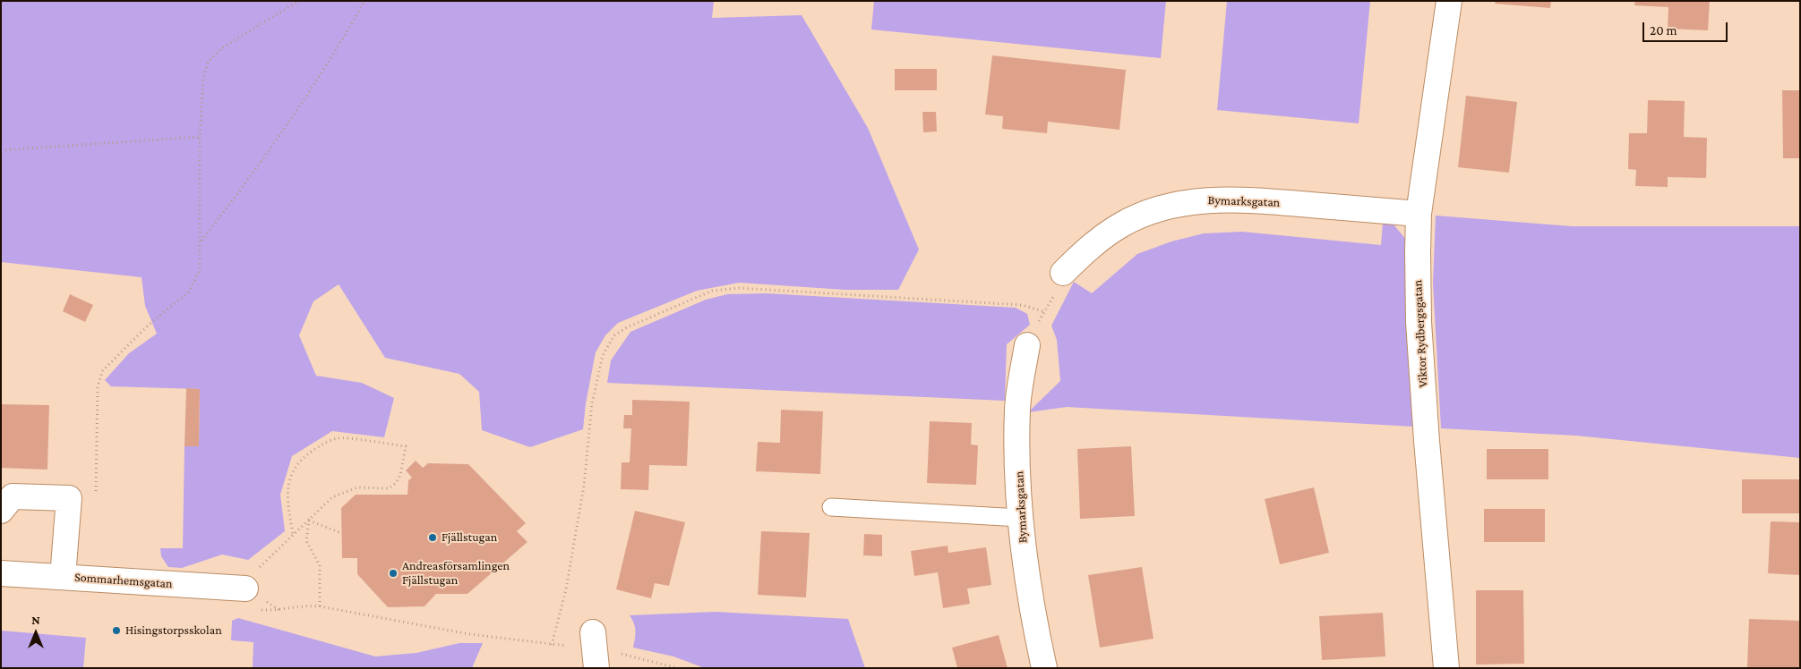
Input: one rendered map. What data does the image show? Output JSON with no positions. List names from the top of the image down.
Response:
{
  "streets": {
    "street": ["Bymarksgatan", "Viktor Rydbergsgatan", "Sommarhemsgatan"]
  },
  "crossings": [
    ["Bymarksgatan", "Viktor Rydbergsgatan"]
  ],
  "places": ["Fjällstugan", "Andreasförsamlingen Fjällstugan", "Hisingstorpsskolan"],
  "scale_bar": "20 m",
  "north": "top"
}
